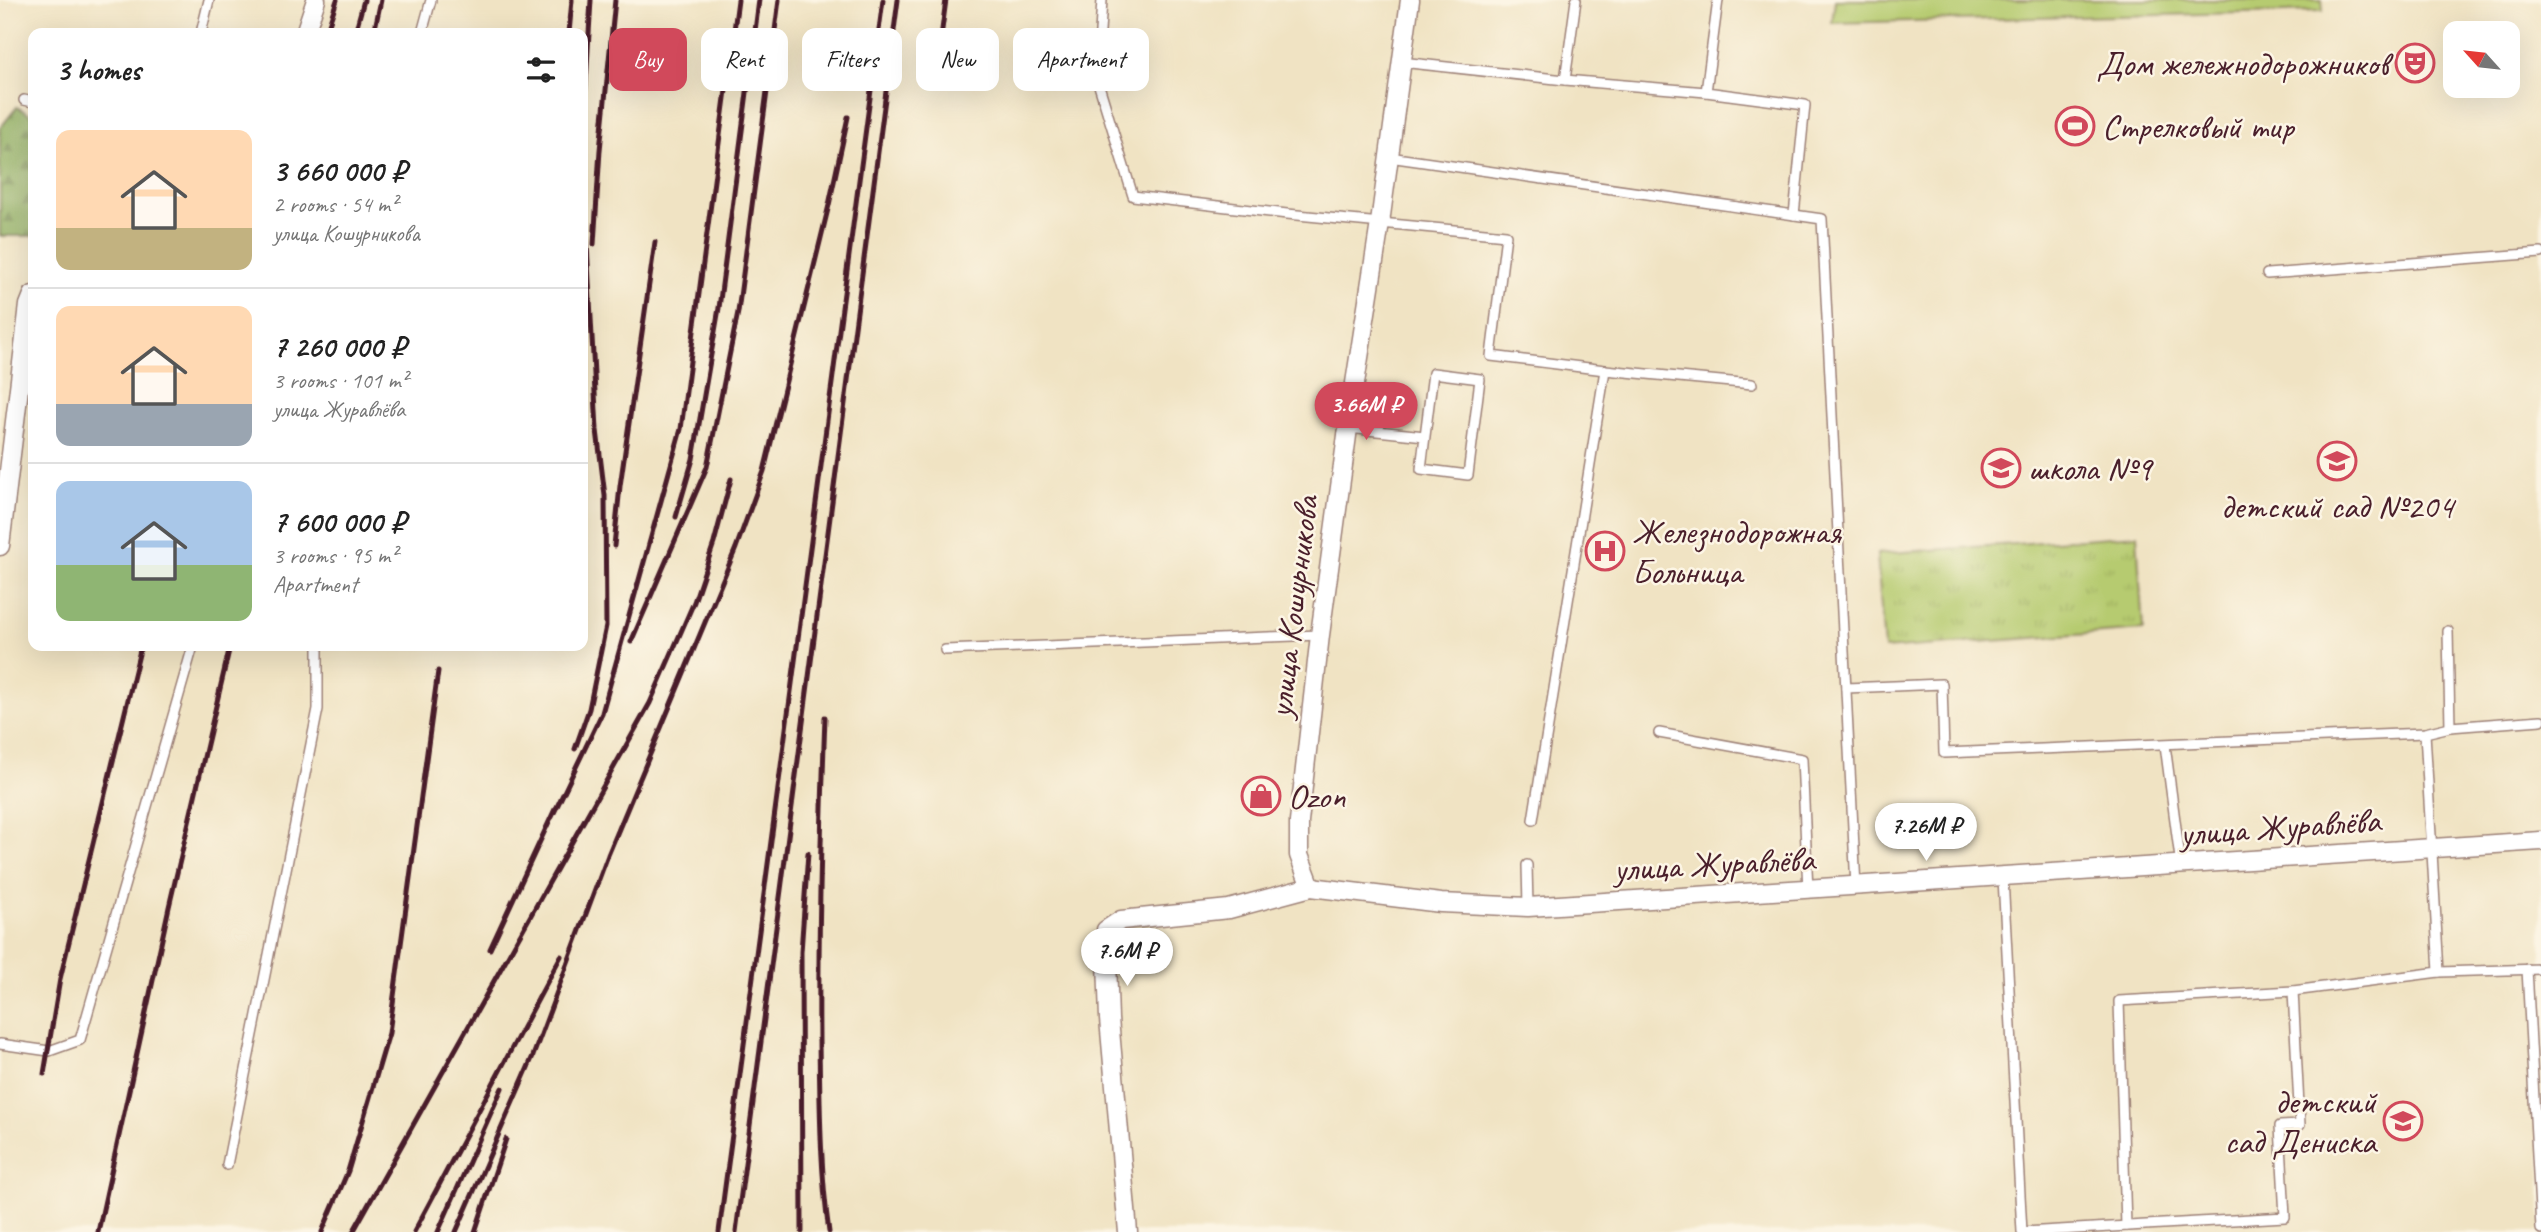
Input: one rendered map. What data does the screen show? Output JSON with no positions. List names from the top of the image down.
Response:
{
  "streets": {
    "street": ["улица Кошурникова", "улица Журавлёва"]
  },
  "crossings": [
    ["улица Кошурникова", "улица Журавлёва"]
  ],
  "places": {
    "theatre": ["Дом жележнодорожников"],
    "sports": ["Стрелковый тир"],
    "school or university": ["детский сад №204", "школа №9", "детский сад Дениска"],
    "hospital": ["Железнодорожная Больница"],
    "shop": ["Ozon"]
  },
  "north": "top left",
  "page": {
    "chip": [
      "Buy",
      "Rent",
      "Filters",
      "New",
      "Apartment"
    ],
    "heading": "3 homes",
    "list": [
      {
        "name": "3 660 000 ₽",
        "note": "2 rooms · 54 m² · улица Кошурникова"
      },
      {
        "name": "7 260 000 ₽",
        "note": "3 rooms · 101 m² · улица Журавлёва"
      },
      {
        "name": "7 600 000 ₽",
        "note": "3 rooms · 95 m² · Apartment"
      }
    ],
    "price": ["3.66M ₽", "7.26M ₽", "7.6M ₽"]
  }
}
